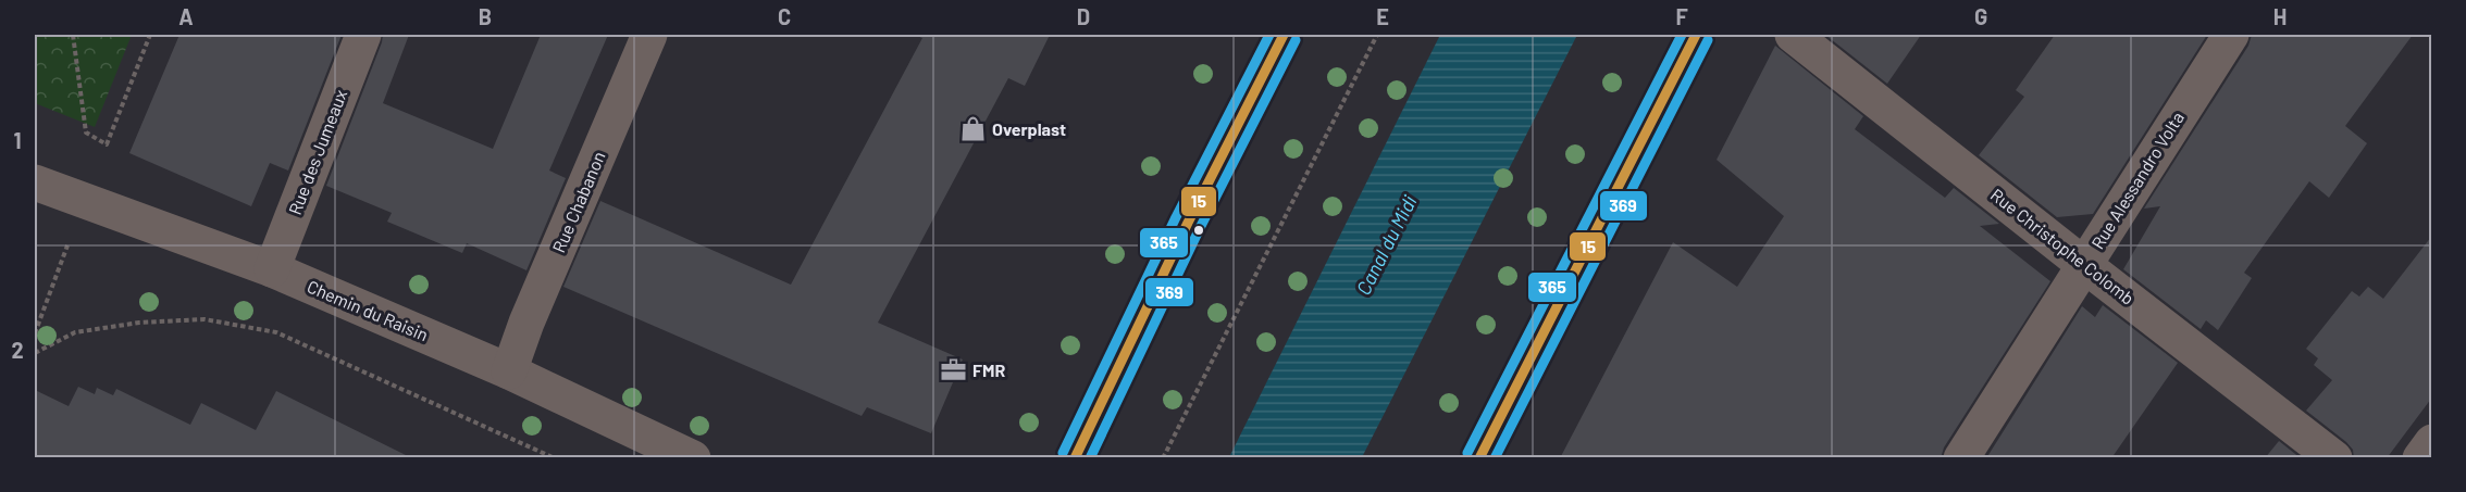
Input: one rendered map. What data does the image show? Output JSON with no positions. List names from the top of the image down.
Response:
{
  "streets": {
    "street": [
      "Rue des Jumeaux",
      "Rue Alessandro Volta",
      "Rue Chabanon",
      "Rue Christophe Colomb",
      "Chemin du Raisin"
    ]
  },
  "crossings": [
    ["Rue des Jumeaux", "Chemin du Raisin"],
    ["Rue Alessandro Volta", "Rue Christophe Colomb"],
    ["Rue Chabanon", "Chemin du Raisin"]
  ],
  "water": ["Canal du Midi"],
  "places": {
    "shop": ["Overplast"],
    "office": ["FMR"]
  },
  "lines": ["transit line 15", "transit line 365", "transit line 369"],
  "grid": {
    "columns": [
      "A",
      "B",
      "C",
      "D",
      "E",
      "F",
      "G",
      "H"
    ],
    "rows": ["1", "2"]
  }
}
